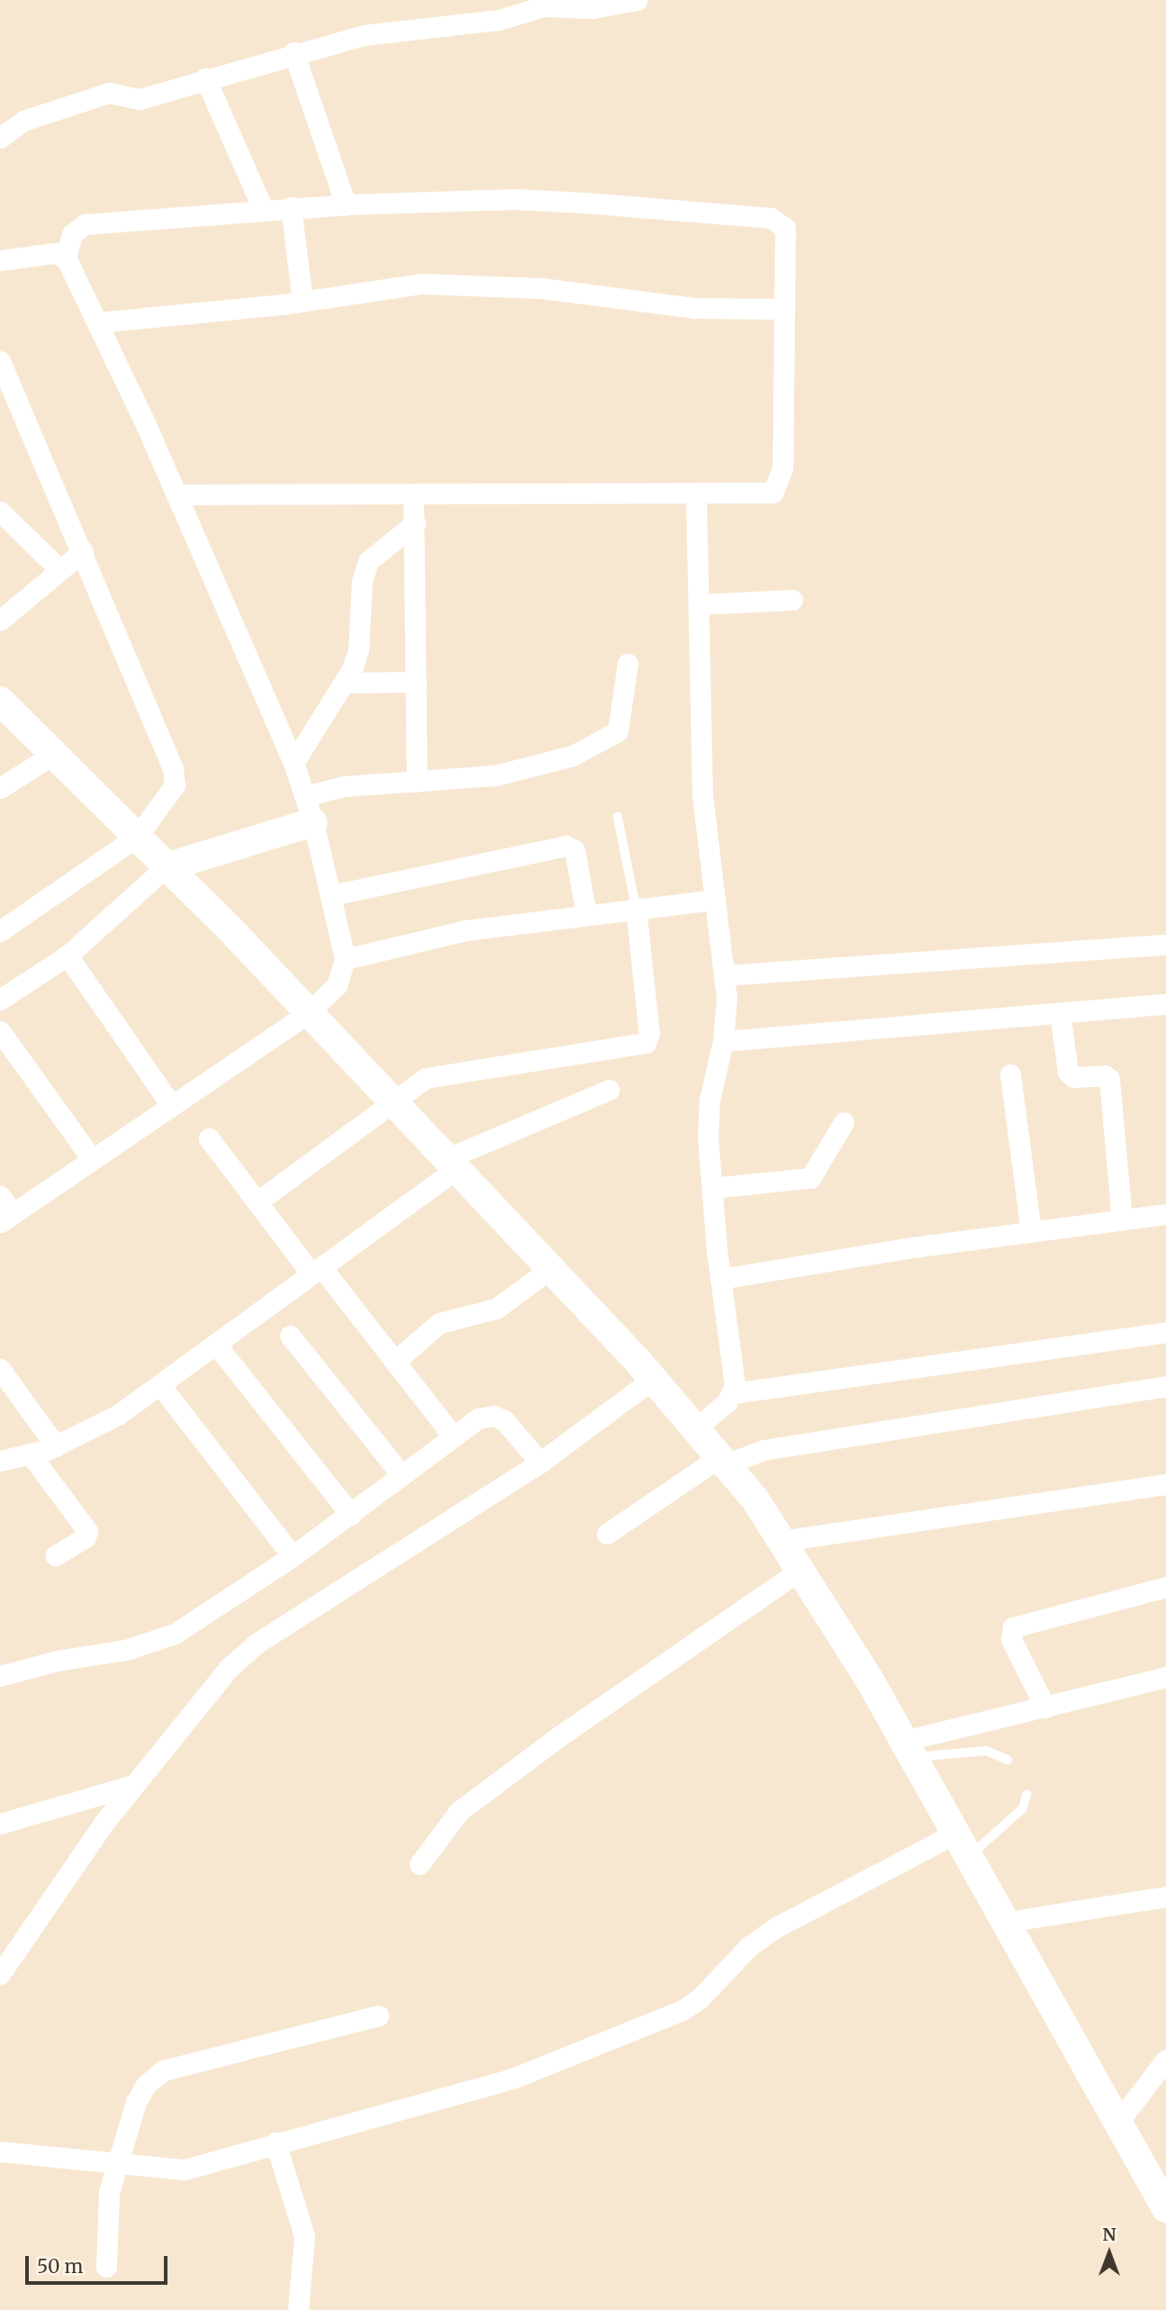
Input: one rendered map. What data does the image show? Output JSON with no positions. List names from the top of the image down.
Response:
{
  "scale_bar": "50 m",
  "north": "top"
}
